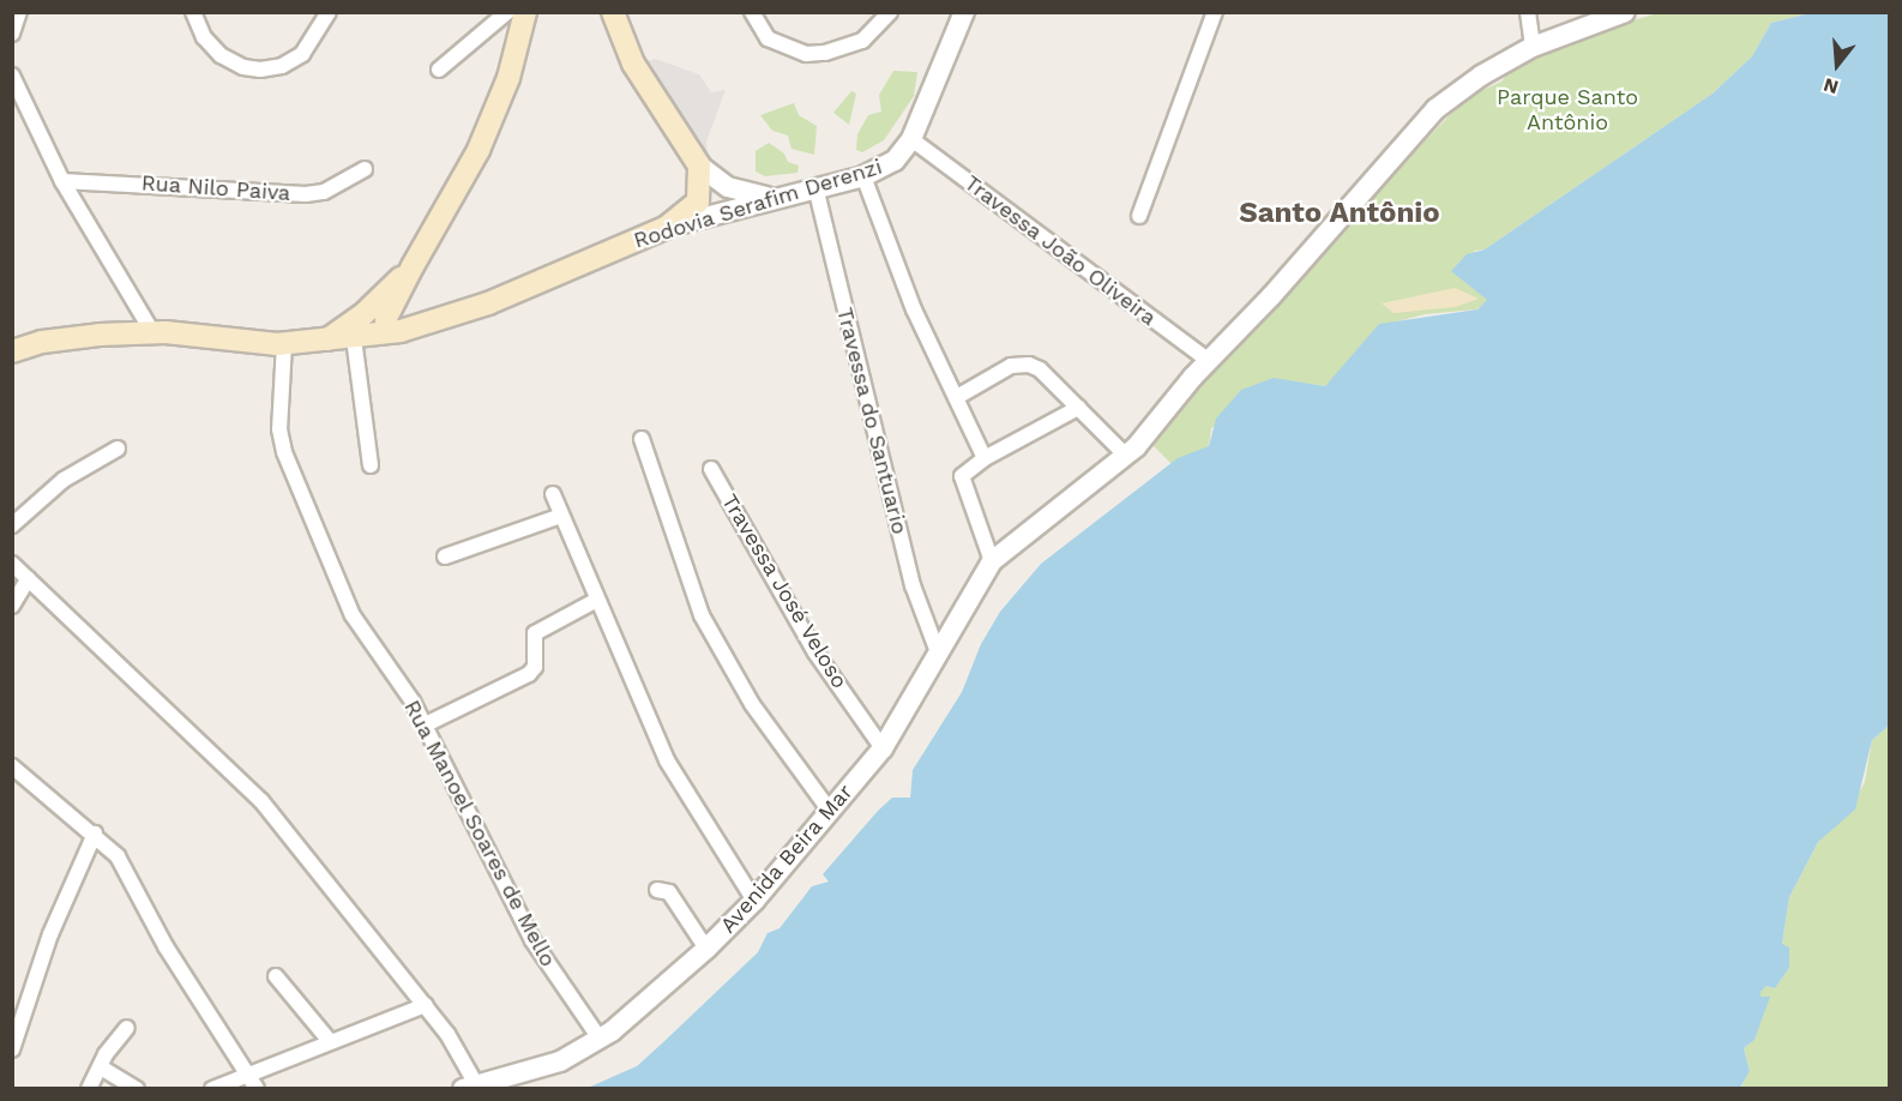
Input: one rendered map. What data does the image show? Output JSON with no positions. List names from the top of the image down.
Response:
{
  "streets": {
    "main road": ["Rodovia Serafim Derenzi"],
    "street": [
      "Rua Nilo Paiva",
      "Travessa João Oliveira",
      "Travessa do Santuario",
      "Travessa José Veloso",
      "Rua Manoel Soares de Mello",
      "Avenida Beira Mar"
    ]
  },
  "crossings": [
    ["Rodovia Serafim Derenzi", "Travessa João Oliveira"],
    ["Rodovia Serafim Derenzi", "Travessa do Santuario"],
    ["Rodovia Serafim Derenzi", "Rua Manoel Soares de Mello"],
    ["Travessa do Santuario", "Avenida Beira Mar"],
    ["Travessa José Veloso", "Avenida Beira Mar"],
    ["Rua Manoel Soares de Mello", "Avenida Beira Mar"]
  ],
  "districts": ["Santo Antônio"],
  "parks": ["Parque Santo Antônio"],
  "north": "bottom"
}
